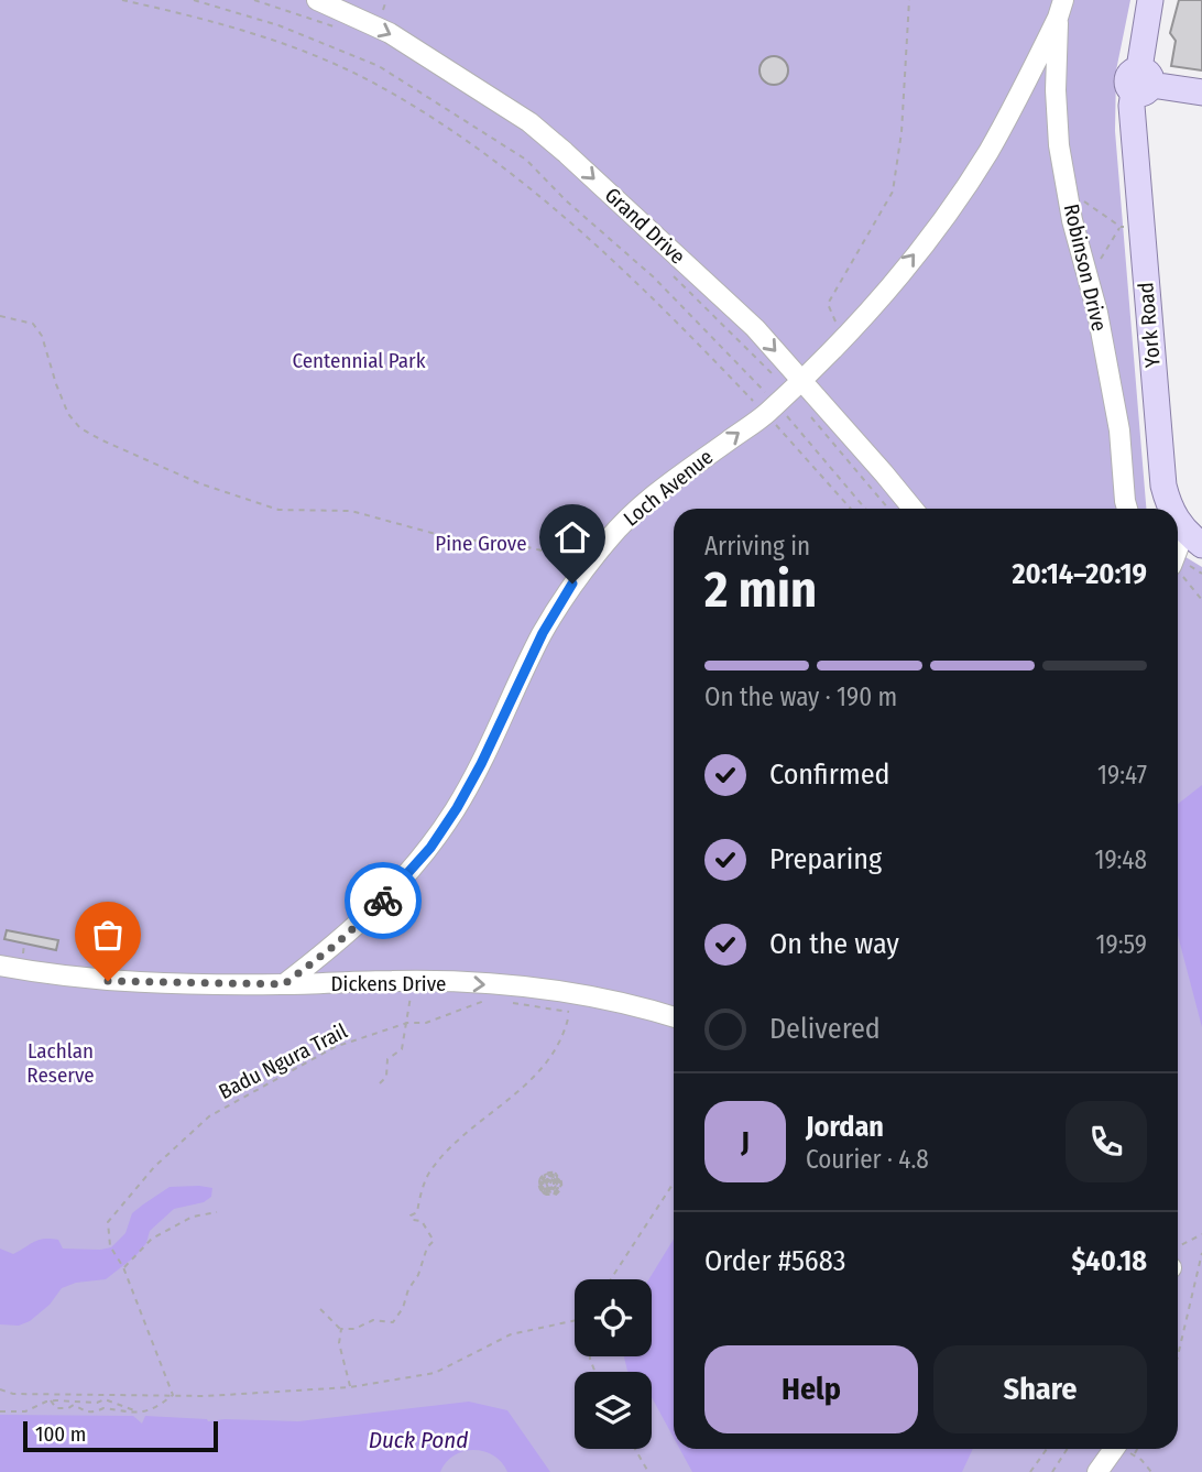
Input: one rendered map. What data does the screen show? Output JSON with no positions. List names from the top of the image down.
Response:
{
  "streets": {
    "main road": ["York Road"],
    "street": [
      "Grand Drive",
      "Robinson Drive",
      "Loch Avenue",
      "Dickens Drive"
    ],
    "path": ["Badu Ngura Trail"]
  },
  "crossings": [
    ["Grand Drive", "Loch Avenue"],
    ["Robinson Drive", "Loch Avenue"],
    ["Loch Avenue", "Dickens Drive"]
  ],
  "one_way": ["Grand Drive", "Loch Avenue", "Dickens Drive"],
  "water": ["Duck Pond"],
  "parks": ["Centennial Park", "Pine Grove", "Lachlan Reserve"],
  "scale_bar": "100 m",
  "page": {
    "heading": ["2 min", "Arriving in", "20:14–20:19"],
    "panel": [
      "Jordan",
      "Courier · 4.8",
      "Order #5683",
      "$40.18"
    ],
    "bar": "On the way · 190 m",
    "list": [
      ["Confirmed", "19:47"],
      ["Preparing", "19:48"],
      ["On the way", "19:59"],
      "Delivered"
    ],
    "round": "J",
    "buttons": ["Help", "Share"],
    "scale": "100 m"
  }
}
